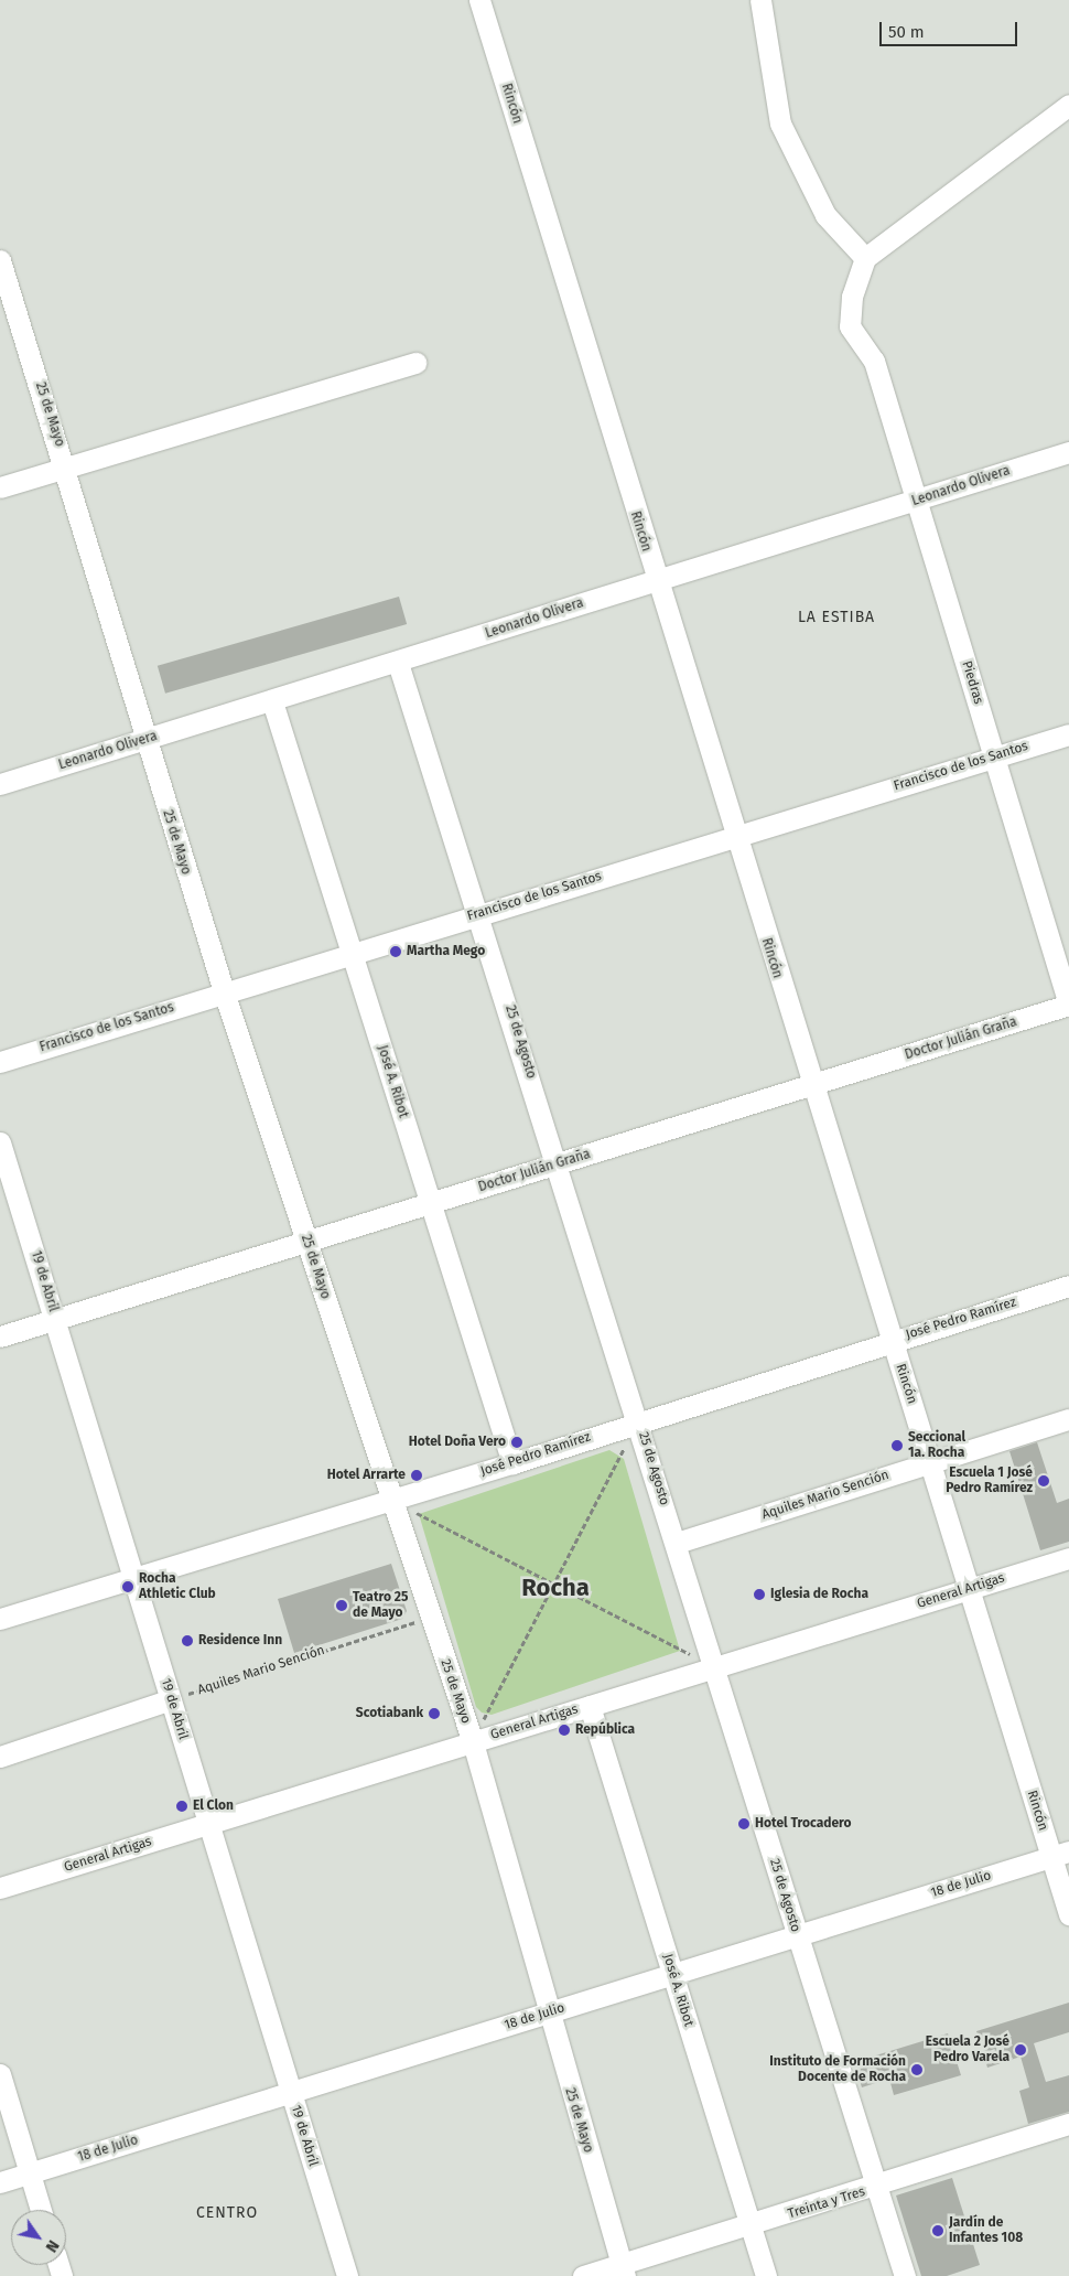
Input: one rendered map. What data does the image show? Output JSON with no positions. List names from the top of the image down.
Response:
{
  "streets": {
    "street": [
      "Rincón",
      "25 de Mayo",
      "Leonardo Olivera",
      "Piedras",
      "Francisco de los Santos",
      "Doctor Julián Graña",
      "25 de Agosto",
      "José A. Ribot",
      "19 de Abril",
      "José Pedro Ramírez",
      "Aquiles Mario Sención",
      "General Artigas",
      "18 de Julio",
      "Treinta y Tres"
    ]
  },
  "crossings": [
    ["Rincón", "Leonardo Olivera"],
    ["Rincón", "Francisco de los Santos"],
    ["Rincón", "Doctor Julián Graña"],
    ["Rincón", "José Pedro Ramírez"],
    ["Rincón", "Aquiles Mario Sención"],
    ["Rincón", "General Artigas"],
    ["Rincón", "18 de Julio"],
    ["25 de Mayo", "Leonardo Olivera"],
    ["25 de Mayo", "Francisco de los Santos"],
    ["25 de Mayo", "Doctor Julián Graña"],
    ["25 de Mayo", "José Pedro Ramírez"],
    ["25 de Mayo", "Aquiles Mario Sención"],
    ["25 de Mayo", "General Artigas"],
    ["25 de Mayo", "18 de Julio"],
    ["25 de Mayo", "Treinta y Tres"],
    ["Leonardo Olivera", "Piedras"],
    ["Leonardo Olivera", "25 de Agosto"],
    ["Leonardo Olivera", "José A. Ribot"],
    ["Piedras", "Francisco de los Santos"],
    ["Piedras", "Doctor Julián Graña"],
    ["Francisco de los Santos", "25 de Agosto"],
    ["Francisco de los Santos", "José A. Ribot"],
    ["Doctor Julián Graña", "25 de Agosto"],
    ["Doctor Julián Graña", "José A. Ribot"],
    ["Doctor Julián Graña", "19 de Abril"],
    ["25 de Agosto", "José Pedro Ramírez"],
    ["25 de Agosto", "Aquiles Mario Sención"],
    ["25 de Agosto", "General Artigas"],
    ["25 de Agosto", "18 de Julio"],
    ["25 de Agosto", "Treinta y Tres"],
    ["José A. Ribot", "José Pedro Ramírez"],
    ["José A. Ribot", "General Artigas"],
    ["José A. Ribot", "18 de Julio"],
    ["José A. Ribot", "Treinta y Tres"],
    ["19 de Abril", "José Pedro Ramírez"],
    ["19 de Abril", "Aquiles Mario Sención"],
    ["19 de Abril", "General Artigas"],
    ["19 de Abril", "18 de Julio"]
  ],
  "districts": ["LA ESTIBA", "Rocha", "CENTRO"],
  "places": [
    "Martha Mego",
    "Hotel Doña Vero",
    "Seccional 1a. Rocha",
    "Hotel Arrarte",
    "Escuela 1 José Pedro Ramírez",
    "Rocha Athletic Club",
    "Iglesia de Rocha",
    "Teatro 25 de Mayo",
    "Residence Inn",
    "Scotiabank",
    "República",
    "El Clon",
    "Hotel Trocadero",
    "Escuela 2 José Pedro Varela",
    "Instituto de Formación Docente de Rocha",
    "Jardín de Infantes 108"
  ],
  "scale_bar": "50 m",
  "north": "bottom right"
}
